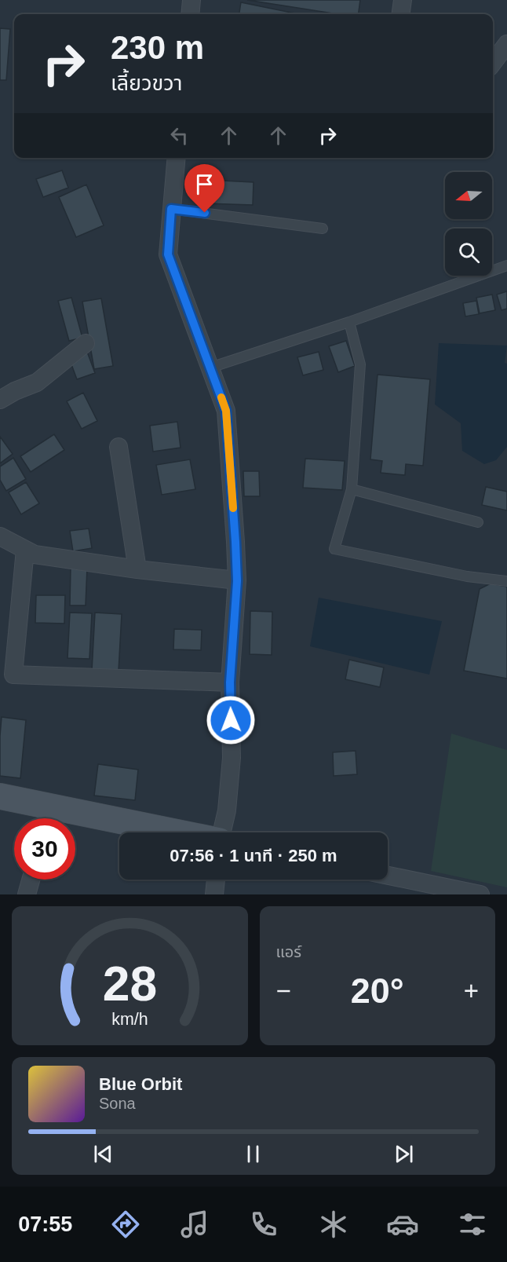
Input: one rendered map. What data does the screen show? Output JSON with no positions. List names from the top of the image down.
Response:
{
  "north": "left",
  "page": {
    "turn": ["230 m", "เลี้ยวขวา"],
    "limit": "30",
    "trip": "07:56 · 1 นาที · 250 m",
    "tile": "แอร์",
    "heat": ["−", "20°", "+"],
    "song": ["Blue Orbit", "Sona"],
    "tabs": "07:55",
    "gauge": ["28", "km/h"]
  }
}
